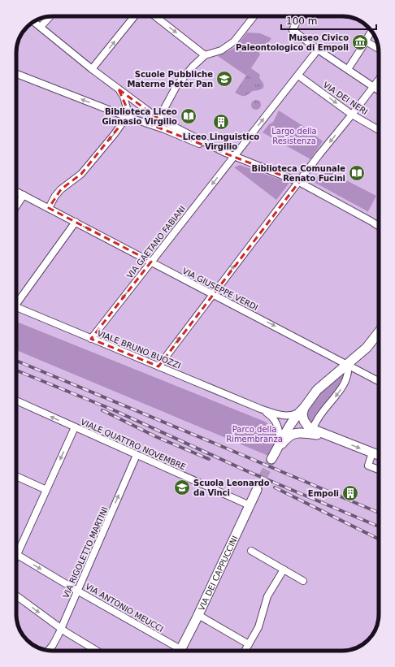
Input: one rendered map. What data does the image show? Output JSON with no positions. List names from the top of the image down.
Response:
{
  "streets": {
    "main road": ["VIA DEI CAPPUCCINI"],
    "street": [
      "VIA DEI NERI",
      "VIA GAETANO FABIANI",
      "VIA GIUSEPPE VERDI",
      "VIALE BRUNO BUOZZI",
      "VIALE QUATTRO NOVEMBRE",
      "VIA RIGOLETTO MARTINI",
      "VIA ANTONIO MEUCCI"
    ]
  },
  "crossings": [
    ["VIA DEI NERI", "VIA GAETANO FABIANI"],
    ["VIA GAETANO FABIANI", "VIA GIUSEPPE VERDI"],
    ["VIA GAETANO FABIANI", "VIALE BRUNO BUOZZI"],
    ["VIALE QUATTRO NOVEMBRE", "VIA RIGOLETTO MARTINI"],
    ["VIALE QUATTRO NOVEMBRE", "VIA DEI CAPPUCCINI"],
    ["VIA RIGOLETTO MARTINI", "VIA ANTONIO MEUCCI"]
  ],
  "one_way": ["VIA GIUSEPPE VERDI", "VIA RIGOLETTO MARTINI"],
  "parks": ["Largo della Resistenza", "Parco della Rimembranza"],
  "places": {
    "museum": ["Museo Civico Paleontologico di Empoli"],
    "school or university": ["Scuole Pubbliche Materne Peter Pan", "Scuola Leonardo da Vinci"],
    "library": ["Biblioteca Liceo Ginnasio Virgilio", "Biblioteca Comunale Renato Fucini"],
    "building": ["Liceo Linguistico Virgilio", "Empoli"]
  },
  "scale_bar": "100 m"
}
